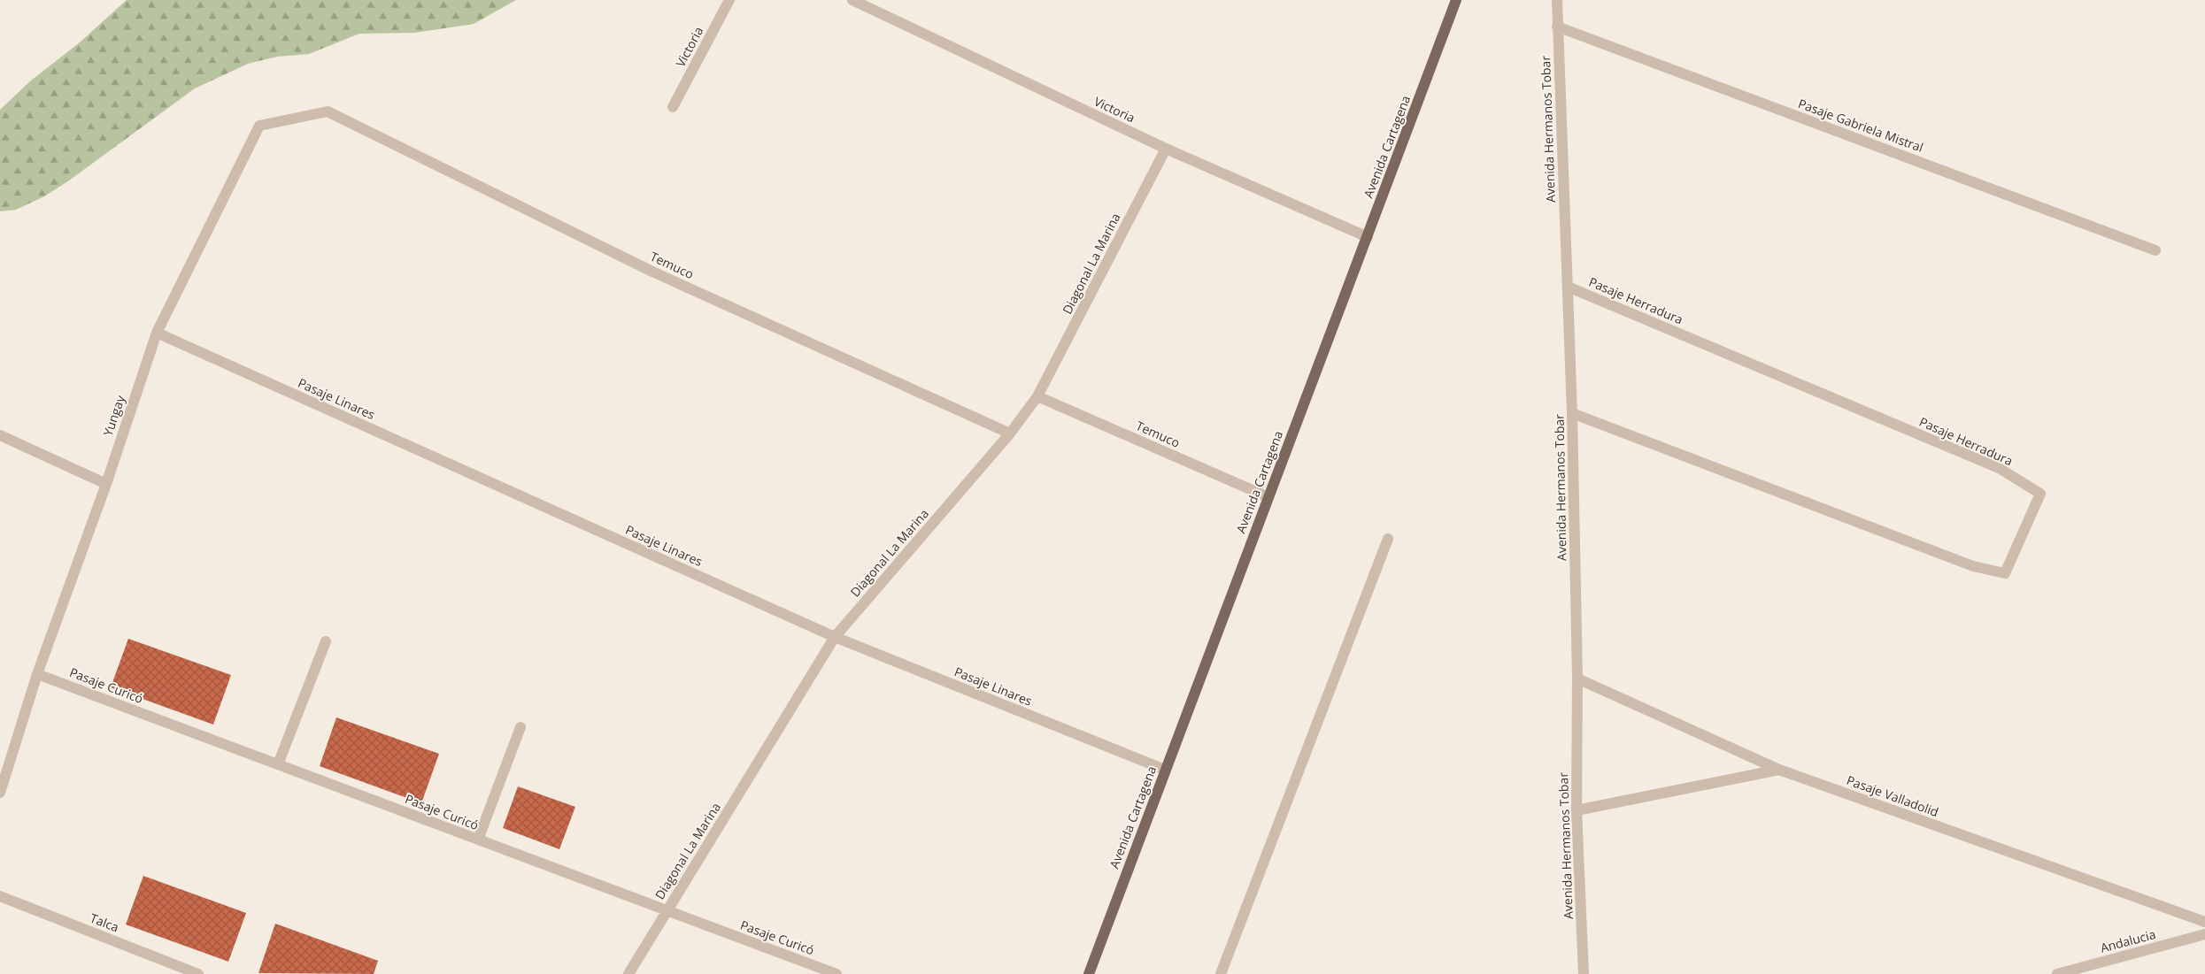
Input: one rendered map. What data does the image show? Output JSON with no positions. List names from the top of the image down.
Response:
{
  "streets": {
    "main road": ["Avenida Cartagena"],
    "street": [
      "Victoria",
      "Pasaje Gabriela Mistral",
      "Avenida Hermanos Tobar",
      "Diagonal La Marina",
      "Temuco",
      "Pasaje Herradura",
      "Pasaje Linares",
      "Yungay",
      "Pasaje Curicó",
      "Pasaje Valladolid",
      "Talca",
      "Andalucia"
    ]
  },
  "crossings": [
    ["Victoria", "Avenida Cartagena"],
    ["Victoria", "Diagonal La Marina"],
    ["Pasaje Gabriela Mistral", "Avenida Hermanos Tobar"],
    ["Avenida Hermanos Tobar", "Pasaje Herradura"],
    ["Avenida Hermanos Tobar", "Pasaje Valladolid"],
    ["Avenida Cartagena", "Temuco"],
    ["Avenida Cartagena", "Pasaje Linares"],
    ["Diagonal La Marina", "Temuco"],
    ["Diagonal La Marina", "Pasaje Linares"],
    ["Diagonal La Marina", "Pasaje Curicó"],
    ["Temuco", "Yungay"],
    ["Pasaje Linares", "Yungay"],
    ["Yungay", "Pasaje Curicó"]
  ]
}
